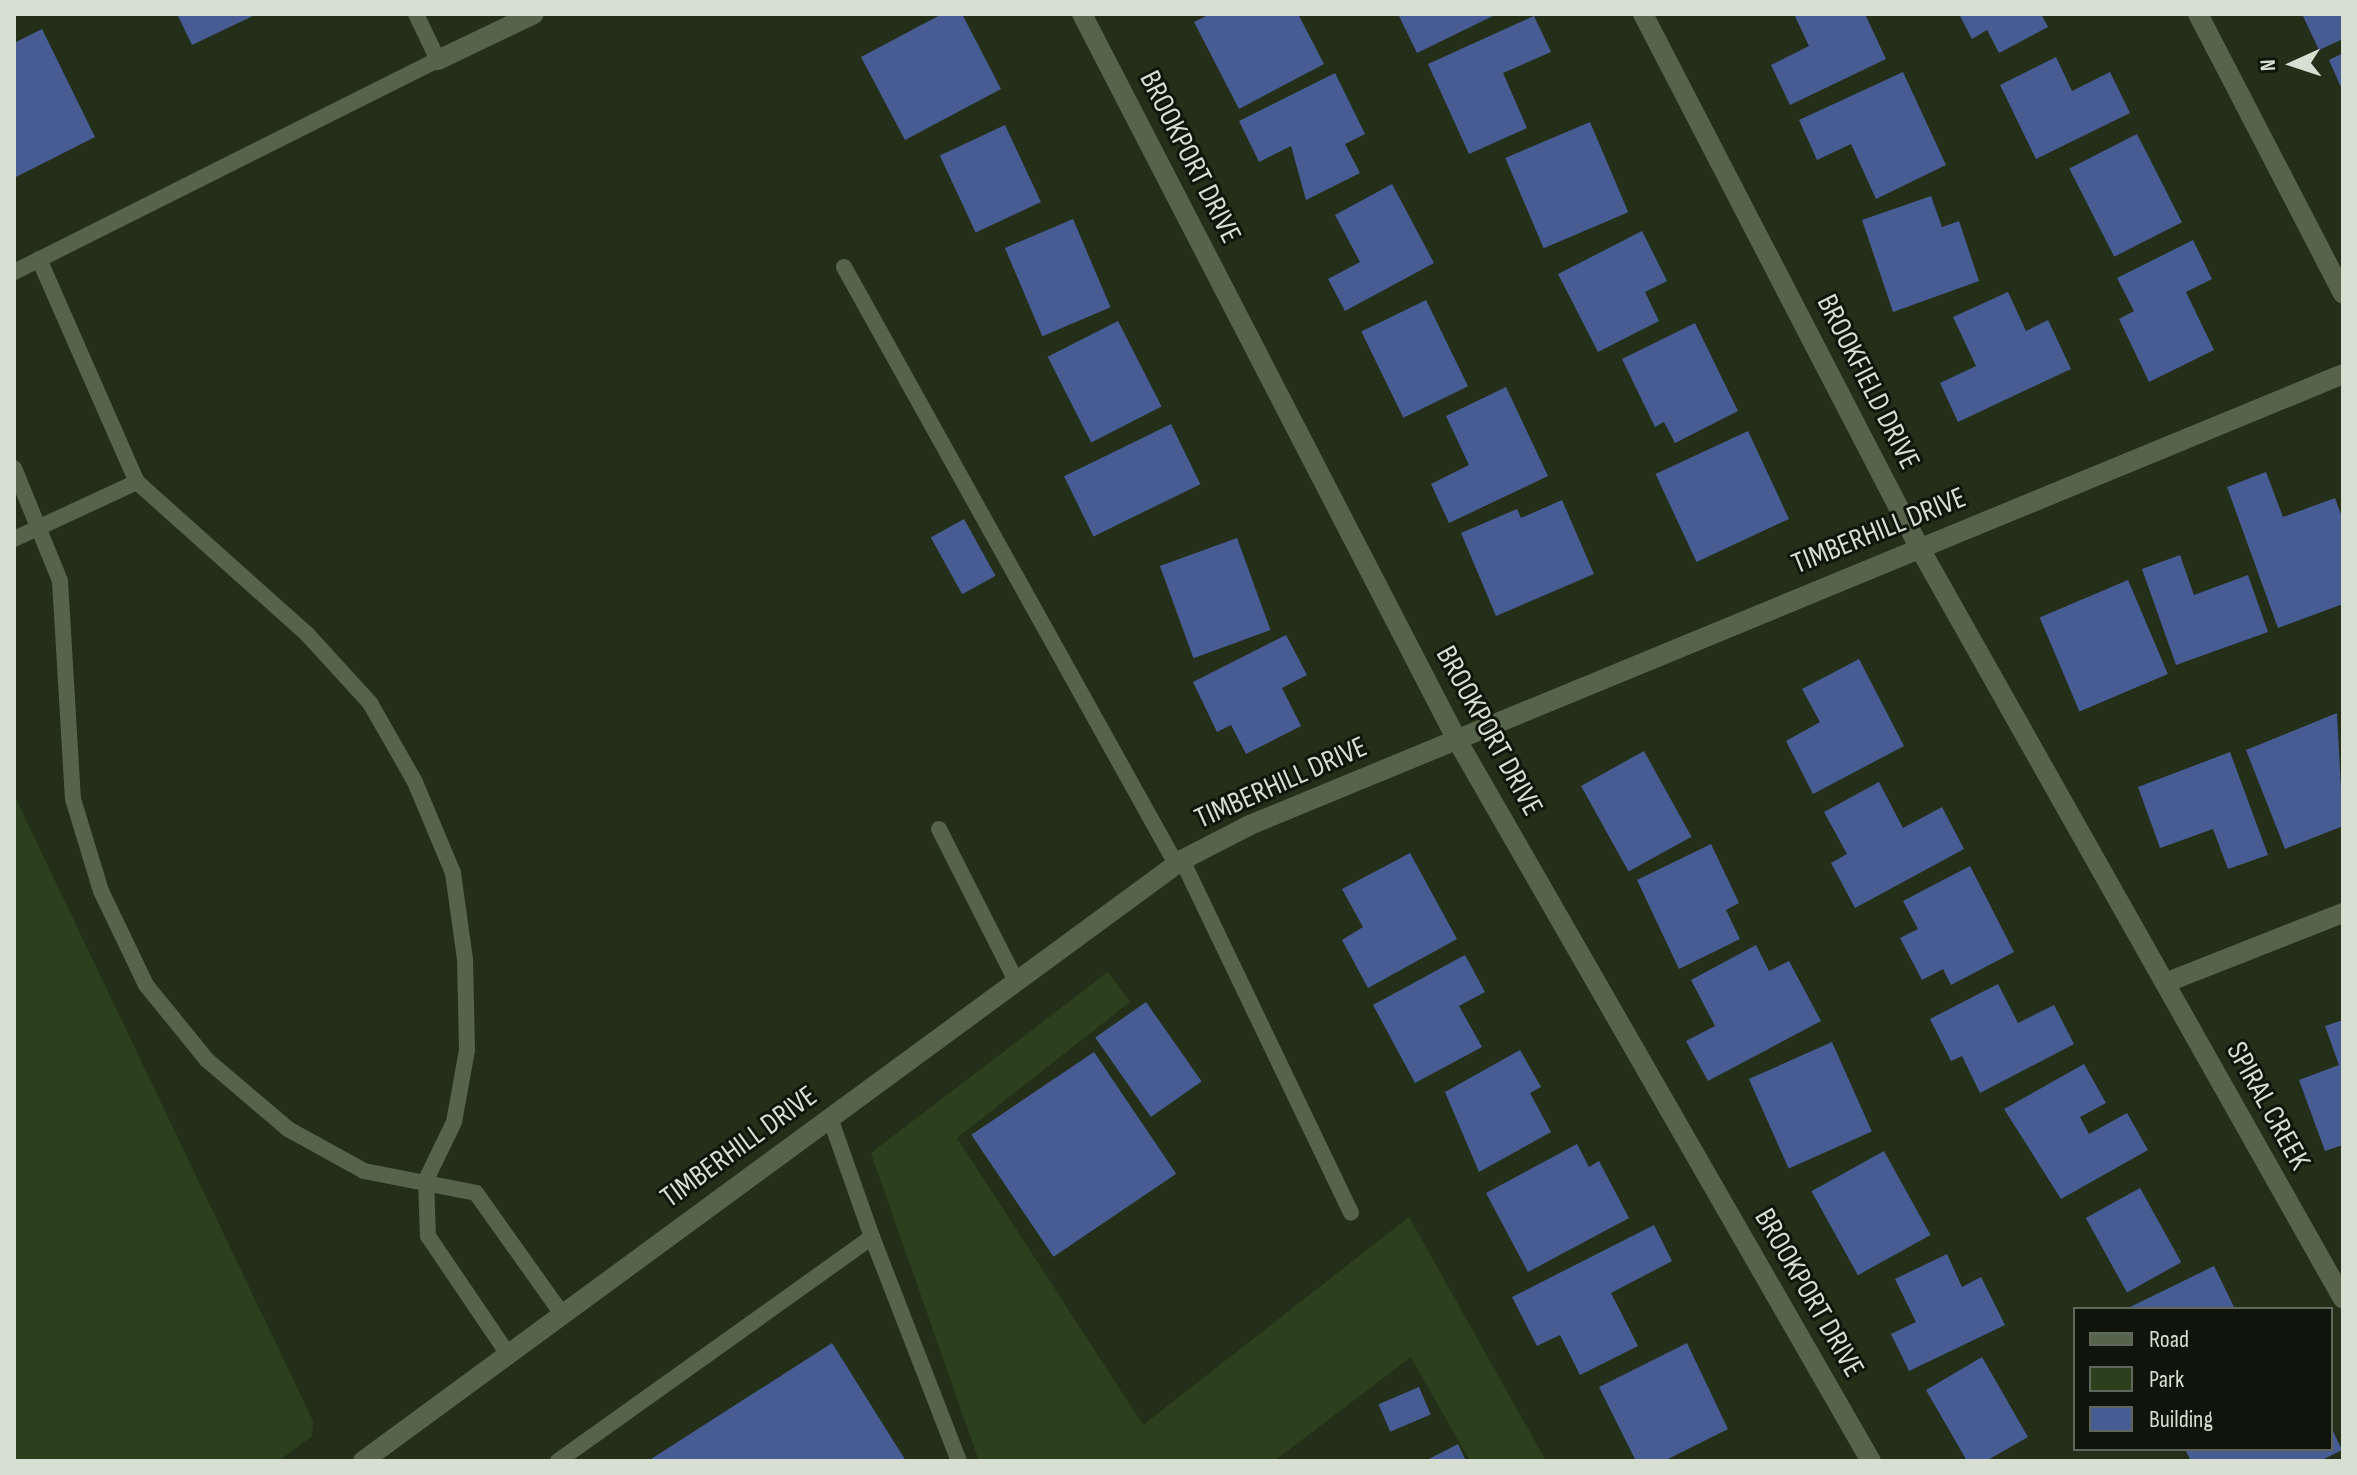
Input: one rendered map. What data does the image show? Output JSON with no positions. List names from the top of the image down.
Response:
{
  "streets": {
    "street": [
      "BROOKPORT DRIVE",
      "BROOKFIELD DRIVE",
      "TIMBERHILL DRIVE",
      "SPIRAL CREEK"
    ]
  },
  "crossings": [
    ["BROOKPORT DRIVE", "TIMBERHILL DRIVE"],
    ["BROOKFIELD DRIVE", "TIMBERHILL DRIVE"],
    ["BROOKFIELD DRIVE", "SPIRAL CREEK"]
  ],
  "legend": ["Road", "Park", "Building"],
  "north": "left"
}
